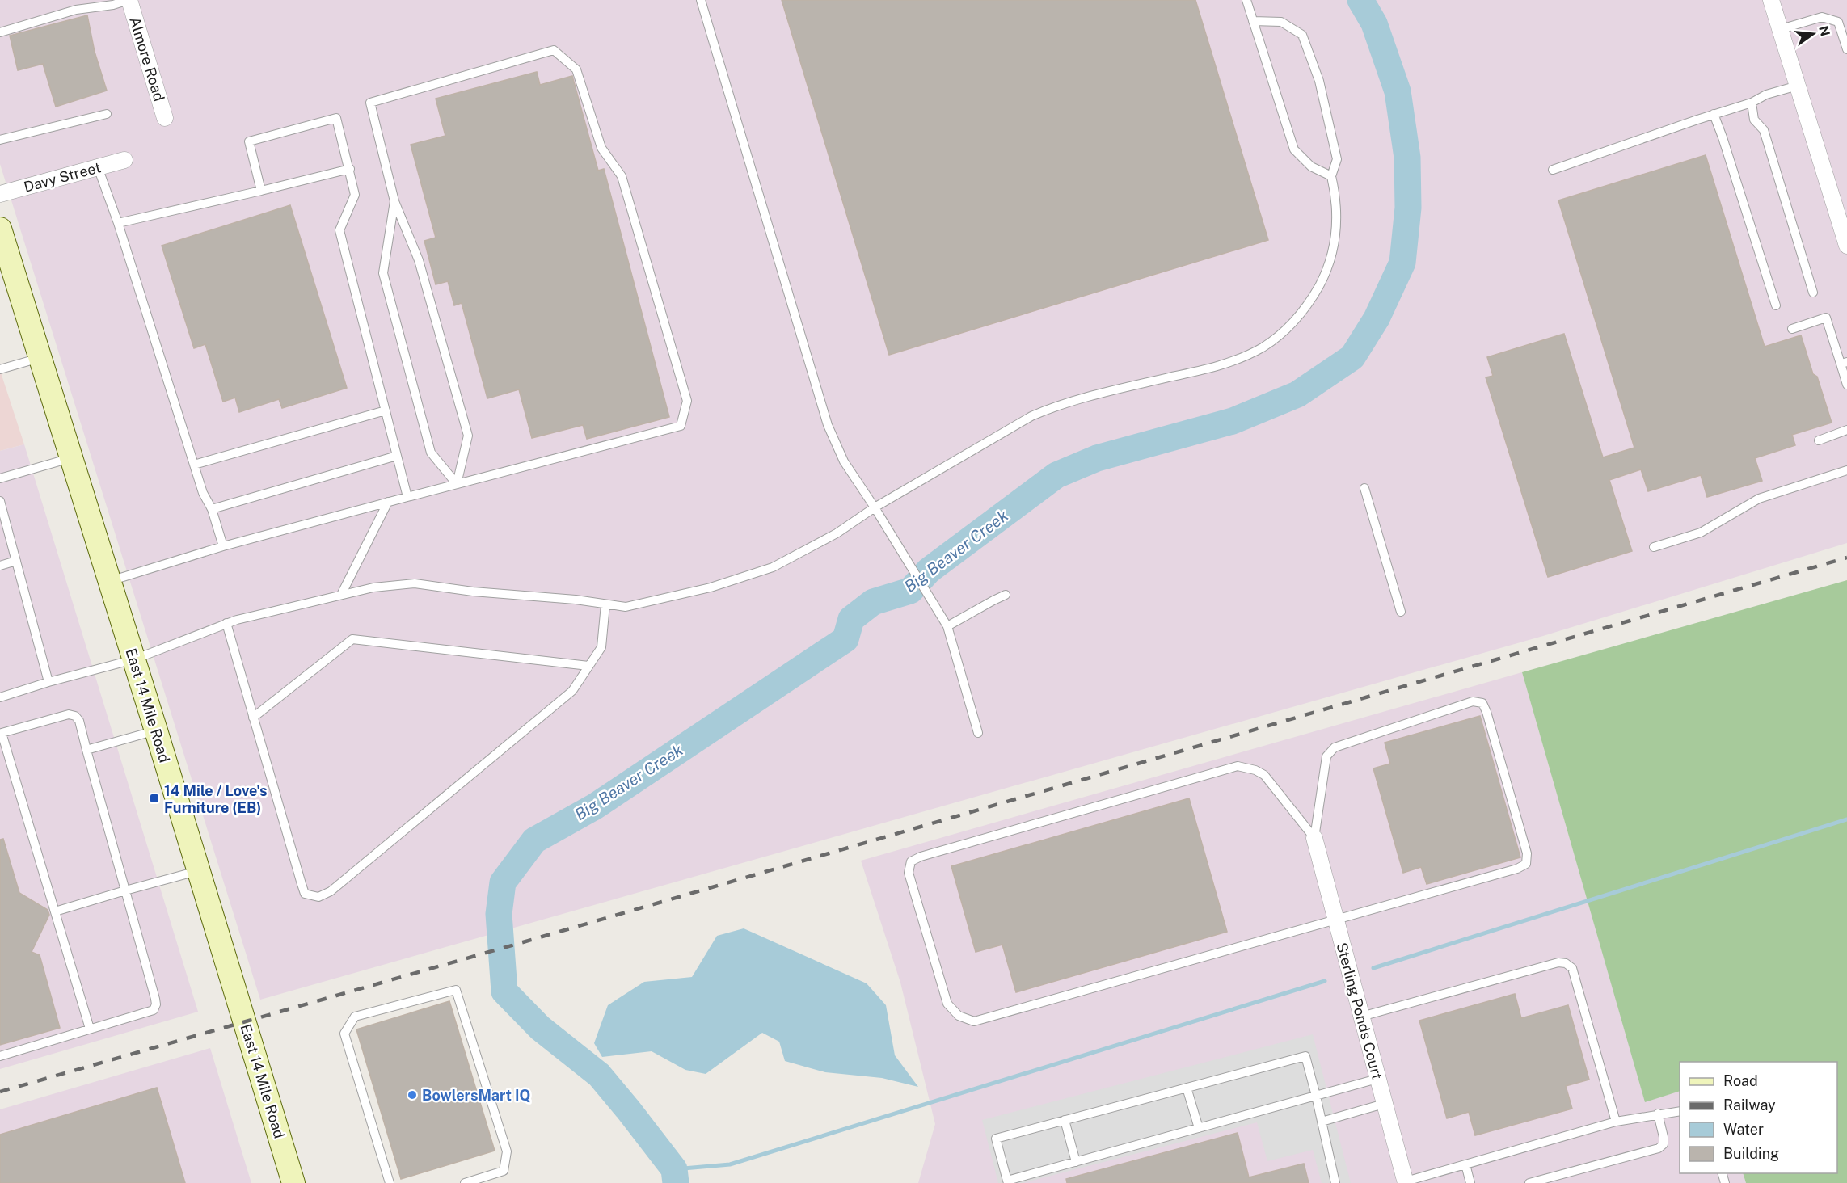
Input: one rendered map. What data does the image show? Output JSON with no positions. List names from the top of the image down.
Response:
{
  "streets": {
    "main road": ["East 14 Mile Road"],
    "street": ["Almore Road", "Davy Street", "Sterling Ponds Court"]
  },
  "water": ["Big Beaver Creek"],
  "places": {
    "transit": ["14 Mile / Love's Furniture (EB)"],
    "other": ["BowlersMart IQ"]
  },
  "legend": [
    "Road",
    "Railway",
    "Water",
    "Building"
  ],
  "north": "right"
}
